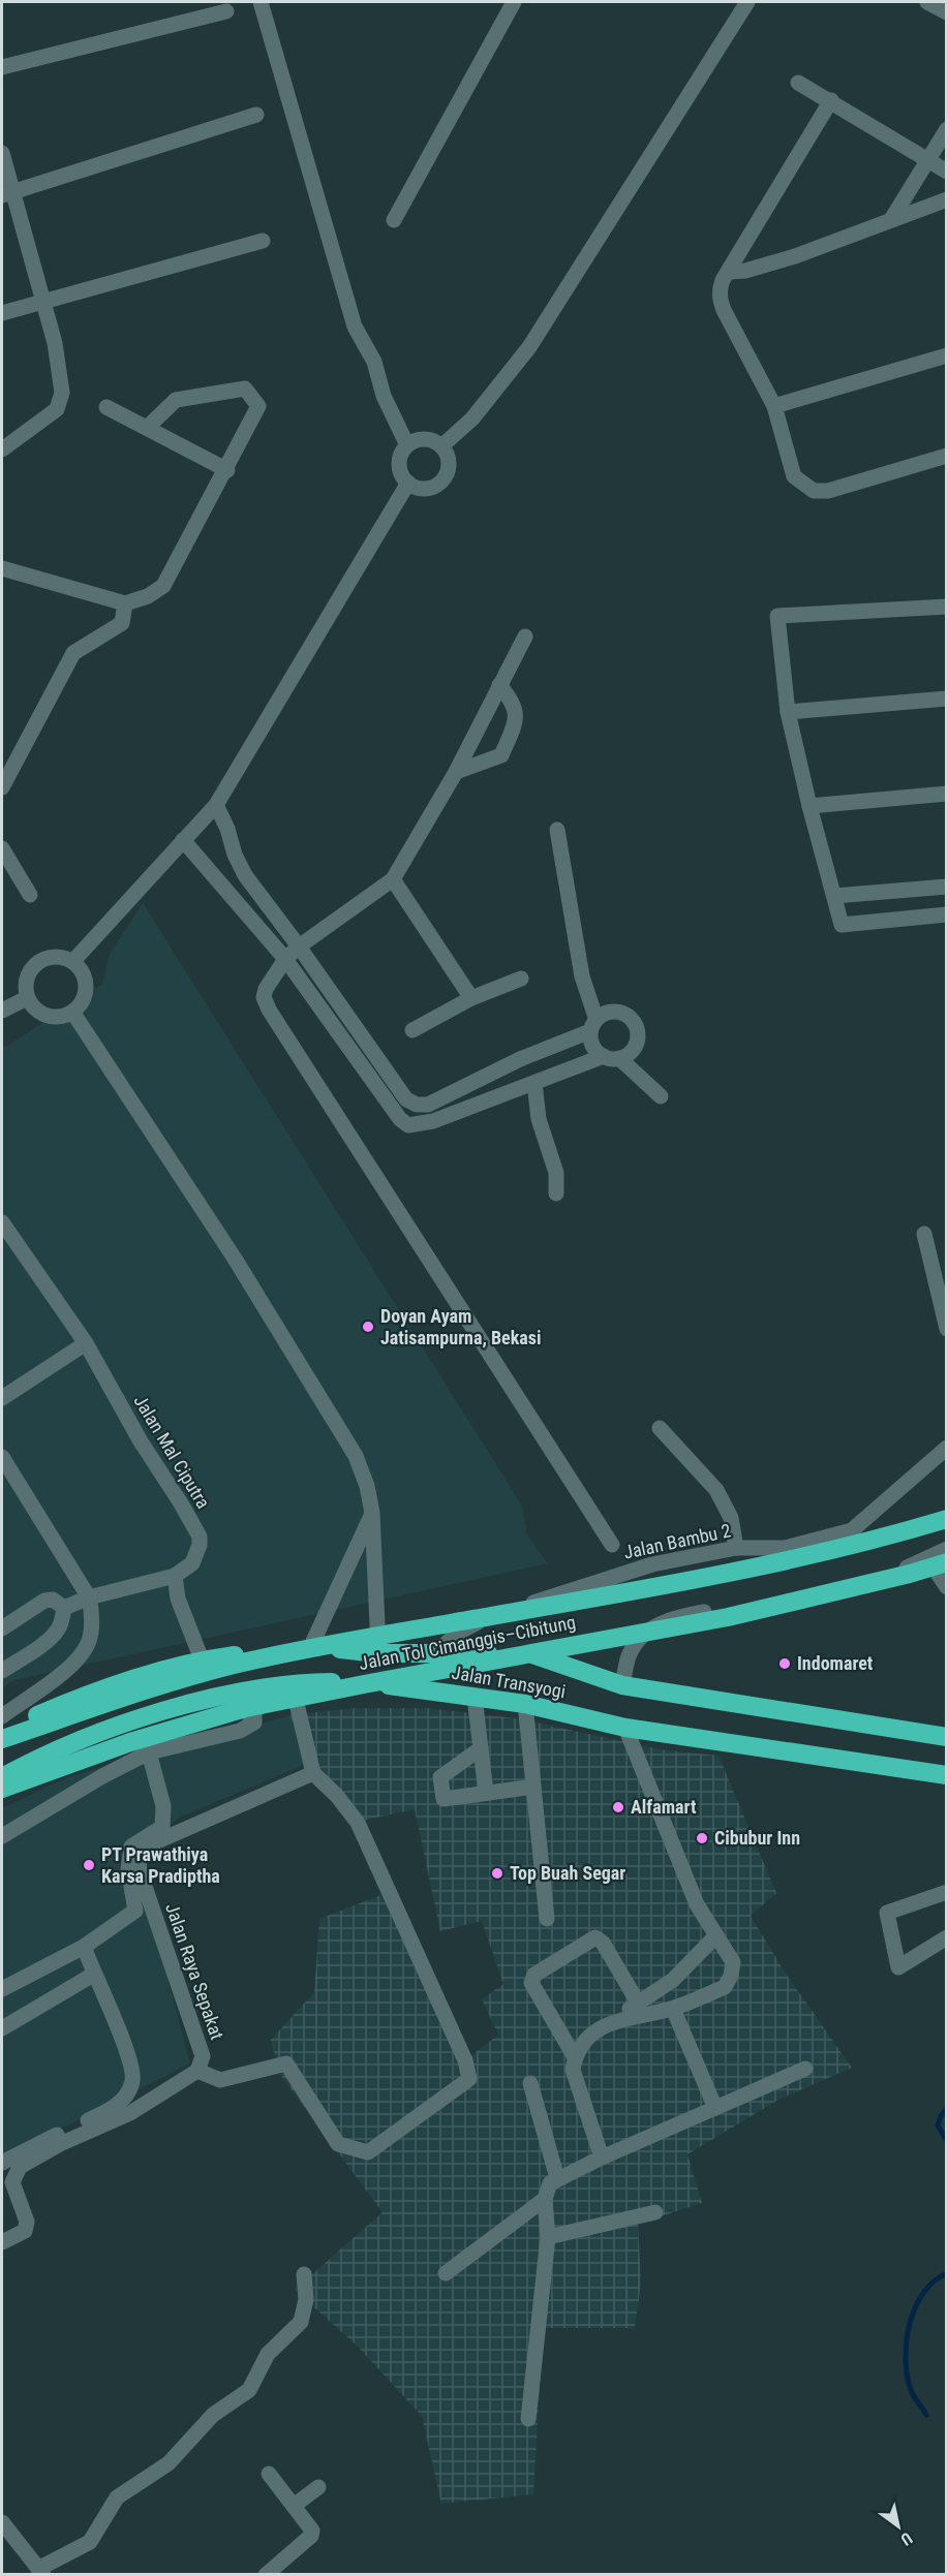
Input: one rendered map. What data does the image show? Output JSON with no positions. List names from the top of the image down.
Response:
{
  "streets": {
    "highway": ["Jalan Tol Cimanggis–Cibitung", "Jalan Transyogi"],
    "street": ["Jalan Mal Ciputra", "Jalan Bambu 2", "Jalan Raya Sepakat"]
  },
  "crossings": [
    ["Jalan Bambu 2", "Jalan Transyogi"]
  ],
  "places": [
    "Doyan Ayam Jatisampurna, Bekasi",
    "Indomaret",
    "Alfamart",
    "Cibubur Inn",
    "PT Prawathiya Karsa Pradiptha",
    "Top Buah Segar"
  ],
  "north": "bottom right"
}
